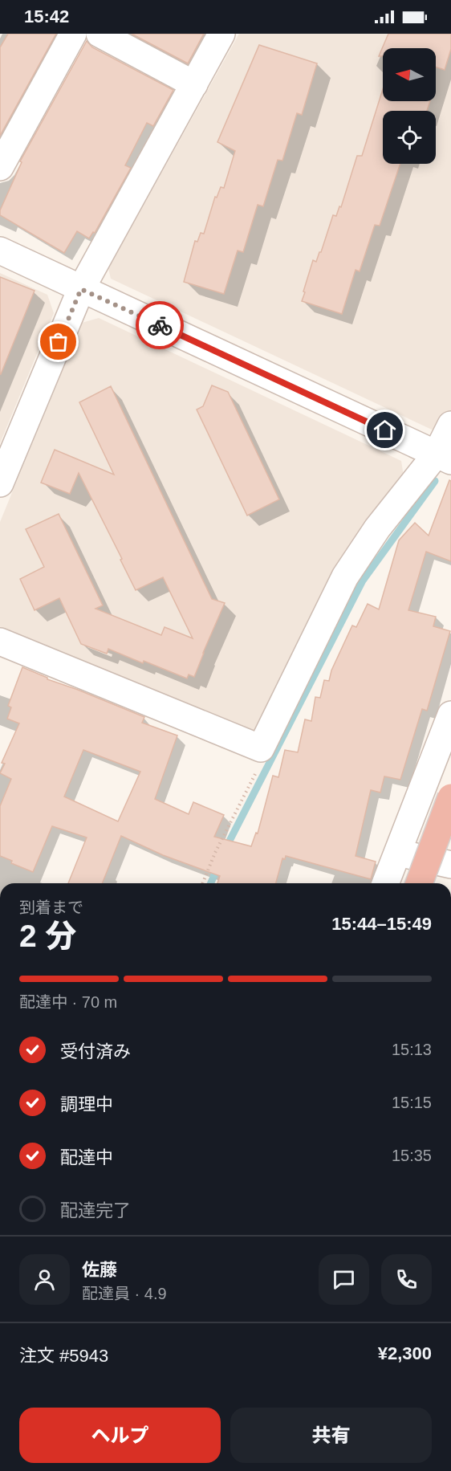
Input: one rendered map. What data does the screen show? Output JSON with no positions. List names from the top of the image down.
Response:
{
  "north": "left",
  "page": {
    "status": "15:42",
    "heading": ["2 分", "到着まで", "15:44–15:49"],
    "panel": [
      "佐藤",
      "配達員 · 4.9",
      "注文 #5943",
      "¥2,300"
    ],
    "bar": "配達中 · 70 m",
    "list": [
      ["受付済み", "15:13"],
      ["調理中", "15:15"],
      ["配達中", "15:35"],
      "配達完了"
    ],
    "buttons": ["ヘルプ", "共有"]
  }
}
